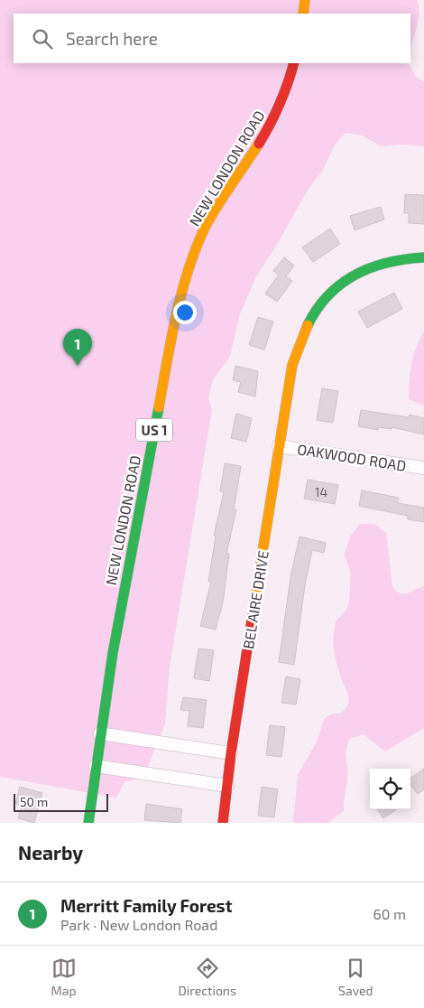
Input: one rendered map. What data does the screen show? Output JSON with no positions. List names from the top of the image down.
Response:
{
  "streets": {
    "main road": ["NEW LONDON ROAD", "US 1", "BEL AIRE DRIVE"],
    "street": ["OAKWOOD ROAD"]
  },
  "crossings": [
    ["OAKWOOD ROAD", "BEL AIRE DRIVE"]
  ],
  "house_numbers": ["14"],
  "scale_bar": "50 m",
  "page": {
    "search": "Search here",
    "pins": "1",
    "scale": "50 m",
    "heading": "Nearby",
    "list": [
      {
        "mark": "1",
        "name": "Merritt Family Forest",
        "note": "Park · New London Road",
        "value": "60 m"
      }
    ],
    "nav": ["Map", "Directions", "Saved"]
  }
}
